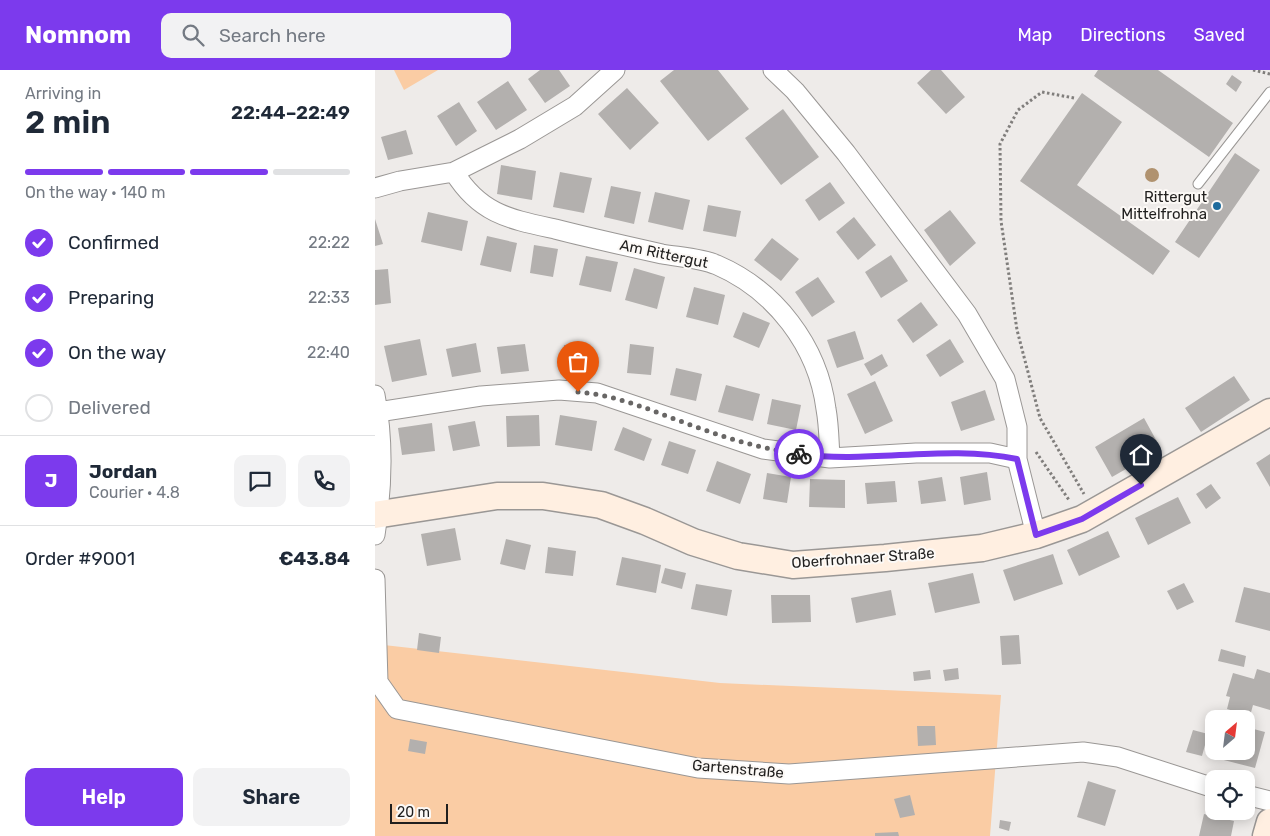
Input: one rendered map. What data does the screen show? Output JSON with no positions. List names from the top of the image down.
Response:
{
  "streets": {
    "street": ["Am Rittergut", "Oberfrohnaer Straße", "Gartenstraße"]
  },
  "places": ["Rittergut Mittelfrohna"],
  "scale_bar": "20 m",
  "north": "top right",
  "page": {
    "header": "Nomnom",
    "search": "Search here",
    "nav": ["Map", "Directions", "Saved"],
    "heading": ["2 min", "Arriving in", "22:44–22:49"],
    "panel": [
      "Jordan",
      "Courier · 4.8",
      "Order #9001",
      "€43.84"
    ],
    "bar": "On the way · 140 m",
    "list": [
      ["Confirmed", "22:22"],
      ["Preparing", "22:33"],
      ["On the way", "22:40"],
      "Delivered"
    ],
    "round": "J",
    "buttons": ["Help", "Share"],
    "scale": "20 m"
  }
}
